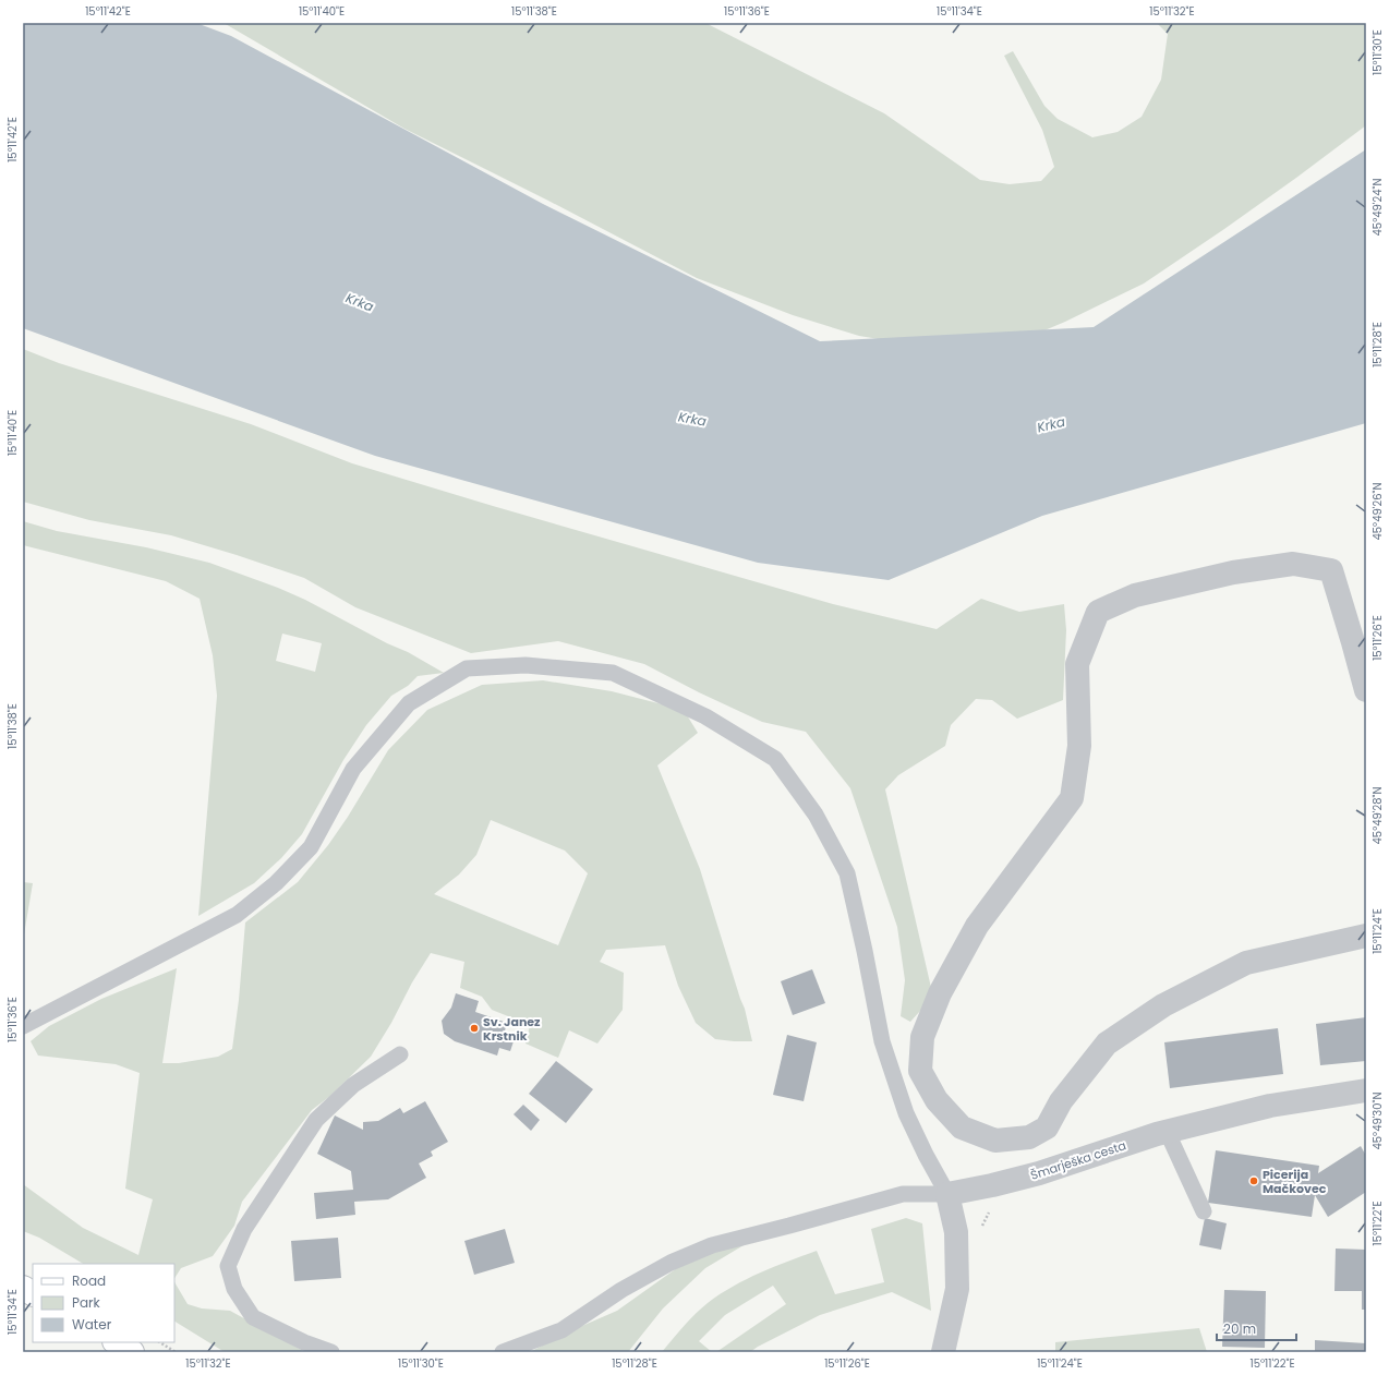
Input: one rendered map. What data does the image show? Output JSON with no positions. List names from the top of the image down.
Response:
{
  "streets": {
    "street": ["Šmarješka cesta"]
  },
  "water": ["Krka"],
  "places": ["Sv. Janez Krstnik", "Picerija Mačkovec"],
  "legend": ["Road", "Park", "Water"],
  "scale_bar": "20 m",
  "coordinates": [
    "15°11'42\"E",
    "15°11'40\"E",
    "15°11'38\"E",
    "15°11'36\"E",
    "15°11'34\"E",
    "15°11'32\"E",
    "15°11'30\"E",
    "45°49'24\"N",
    "15°11'28\"E",
    "45°49'26\"N",
    "15°11'26\"E",
    "45°49'28\"N",
    "15°11'24\"E",
    "45°49'30\"N",
    "15°11'22\"E"
  ]
}
